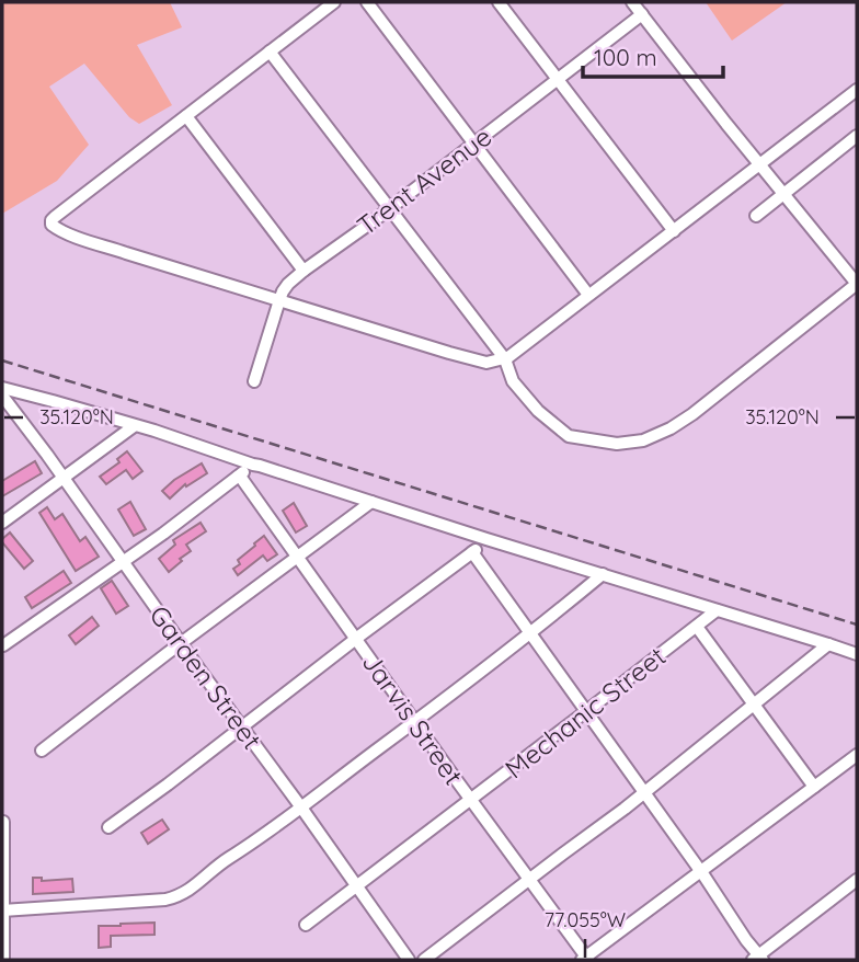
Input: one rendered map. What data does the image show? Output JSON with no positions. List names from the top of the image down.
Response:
{
  "streets": {
    "street": [
      "Trent Avenue",
      "Garden Street",
      "Mechanic Street",
      "Jarvis Street"
    ]
  },
  "crossings": [
    ["Garden Street", "Mechanic Street"],
    ["Mechanic Street", "Jarvis Street"]
  ],
  "scale_bar": "100 m",
  "coordinates": ["35.120°N", "77.055°W"]
}
